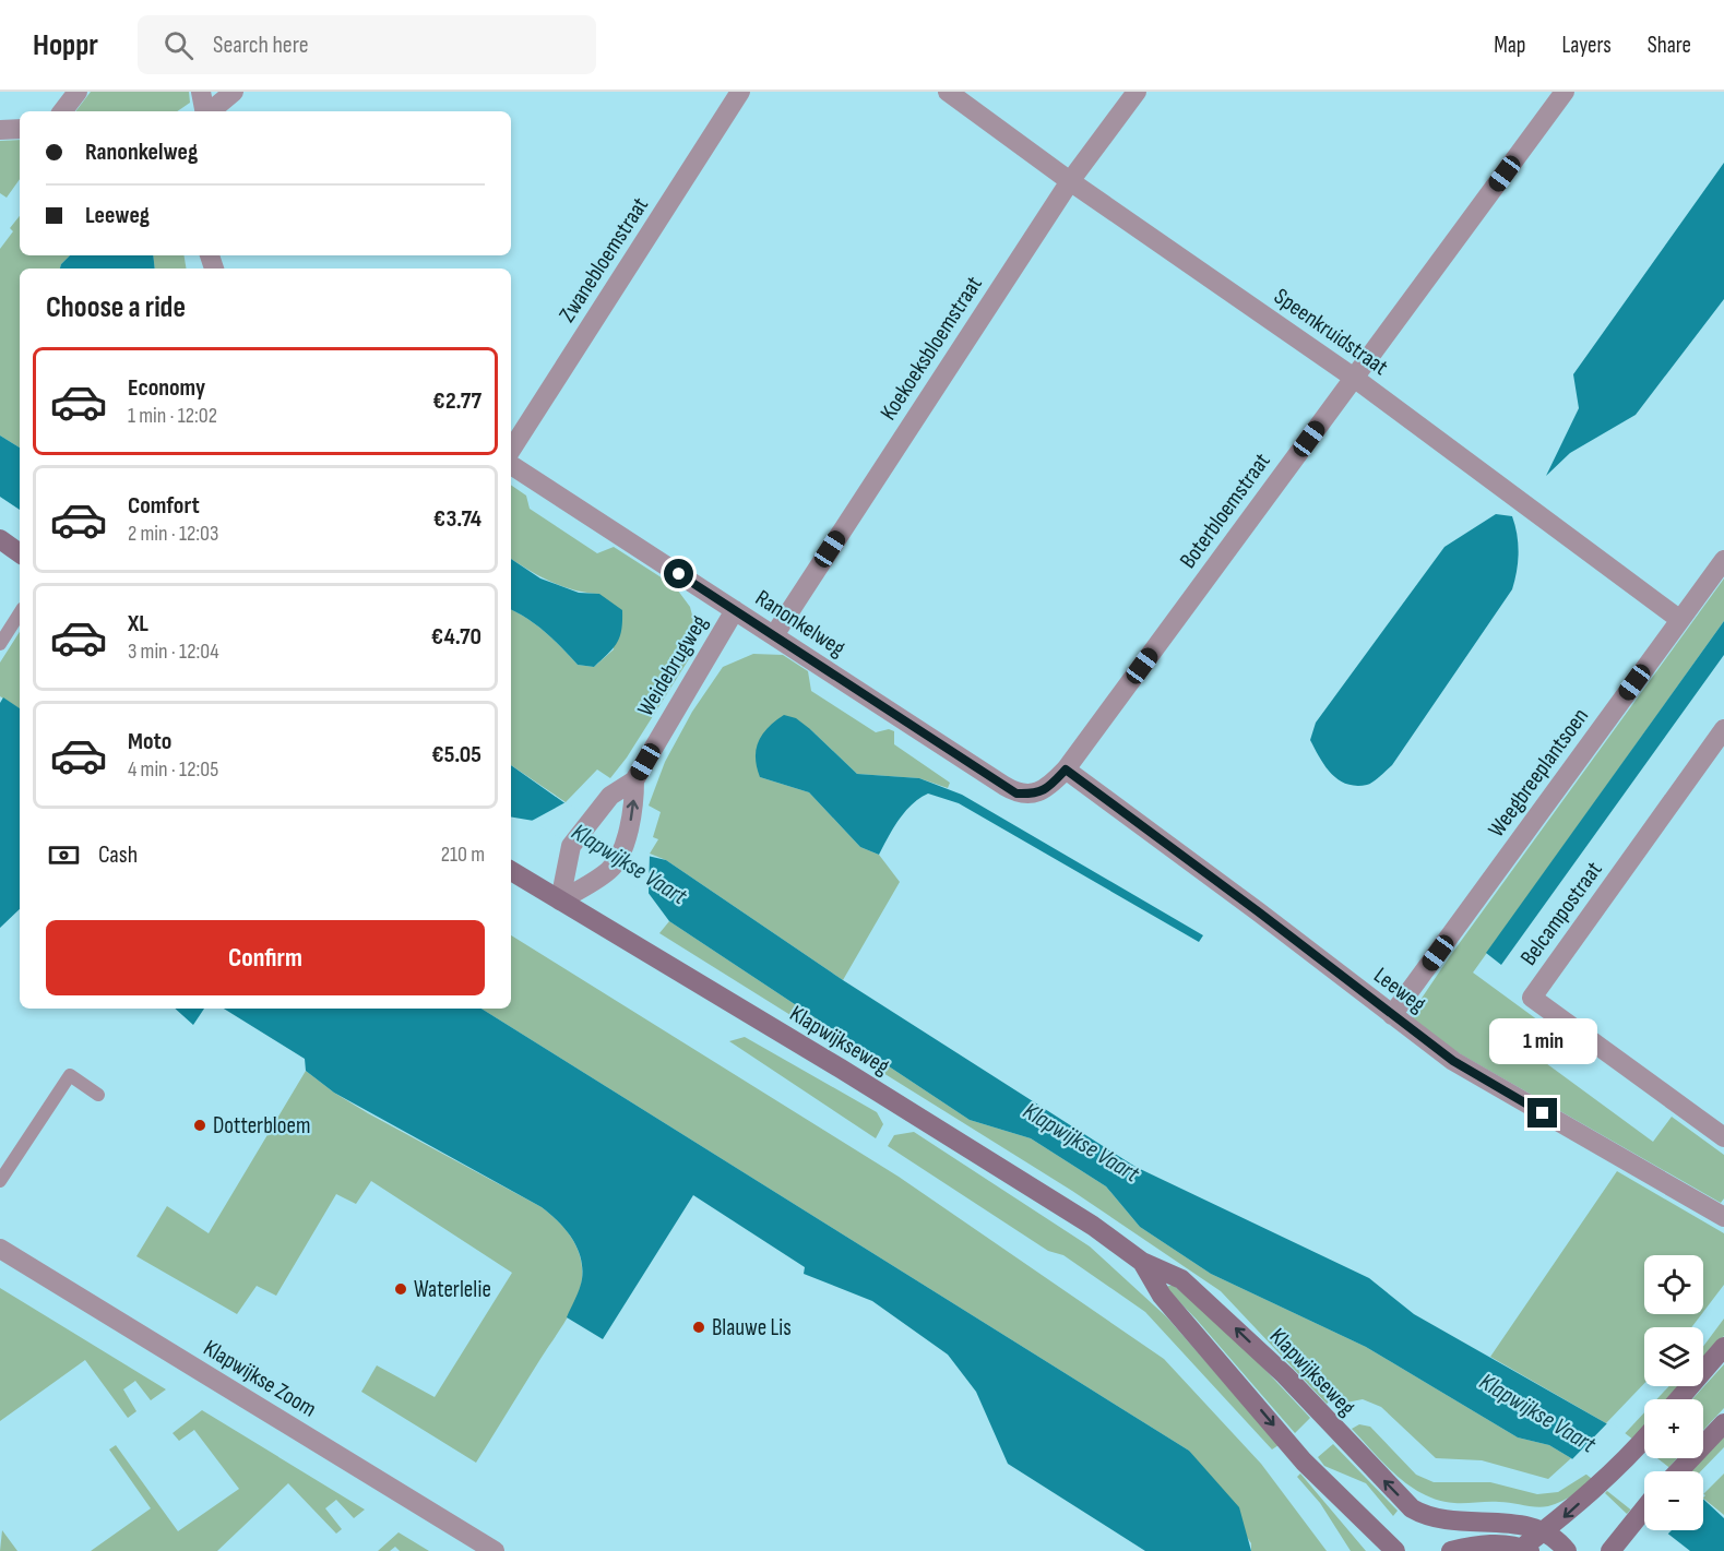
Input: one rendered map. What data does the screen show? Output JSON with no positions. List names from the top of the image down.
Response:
{
  "streets": {
    "main road": ["Klapwijkseweg"],
    "street": [
      "Zwanebloemstraat",
      "Speenkruidstraat",
      "Koekoeksbloemstraat",
      "Boterbloemstraat",
      "Ranonkelweg",
      "Weidebrugweg",
      "Weegbreeplantsoen",
      "Belcampostraat",
      "Leeweg",
      "Klapwijkse Zoom"
    ]
  },
  "crossings": [
    ["Speenkruidstraat", "Koekoeksbloemstraat"],
    ["Speenkruidstraat", "Boterbloemstraat"],
    ["Speenkruidstraat", "Weegbreeplantsoen"],
    ["Koekoeksbloemstraat", "Ranonkelweg"],
    ["Boterbloemstraat", "Ranonkelweg"],
    ["Boterbloemstraat", "Leeweg"],
    ["Ranonkelweg", "Weidebrugweg"],
    ["Ranonkelweg", "Leeweg"],
    ["Weidebrugweg", "Klapwijkseweg"],
    ["Weegbreeplantsoen", "Leeweg"]
  ],
  "water": ["Klapwijkse Vaart"],
  "places": ["Dotterbloem", "Waterlelie", "Blauwe Lis"],
  "page": {
    "header": "Hoppr",
    "search": "Search here",
    "nav": ["Map", "Layers", "Share"],
    "banner": ["Ranonkelweg", "Leeweg"],
    "heading": "Choose a ride",
    "list": [
      {
        "name": "Economy",
        "note": "1 min · 12:02",
        "value": "€2.77"
      },
      {
        "name": "Comfort",
        "note": "2 min · 12:03",
        "value": "€3.74"
      },
      {
        "name": "XL",
        "note": "3 min · 12:04",
        "value": "€4.70"
      },
      {
        "name": "Moto",
        "note": "4 min · 12:05",
        "value": "€5.05"
      }
    ],
    "pay": ["Cash", "210 m"],
    "buttons": "Confirm",
    "bubble": "1 min",
    "map_buttons": ["+", "−"]
  }
}
